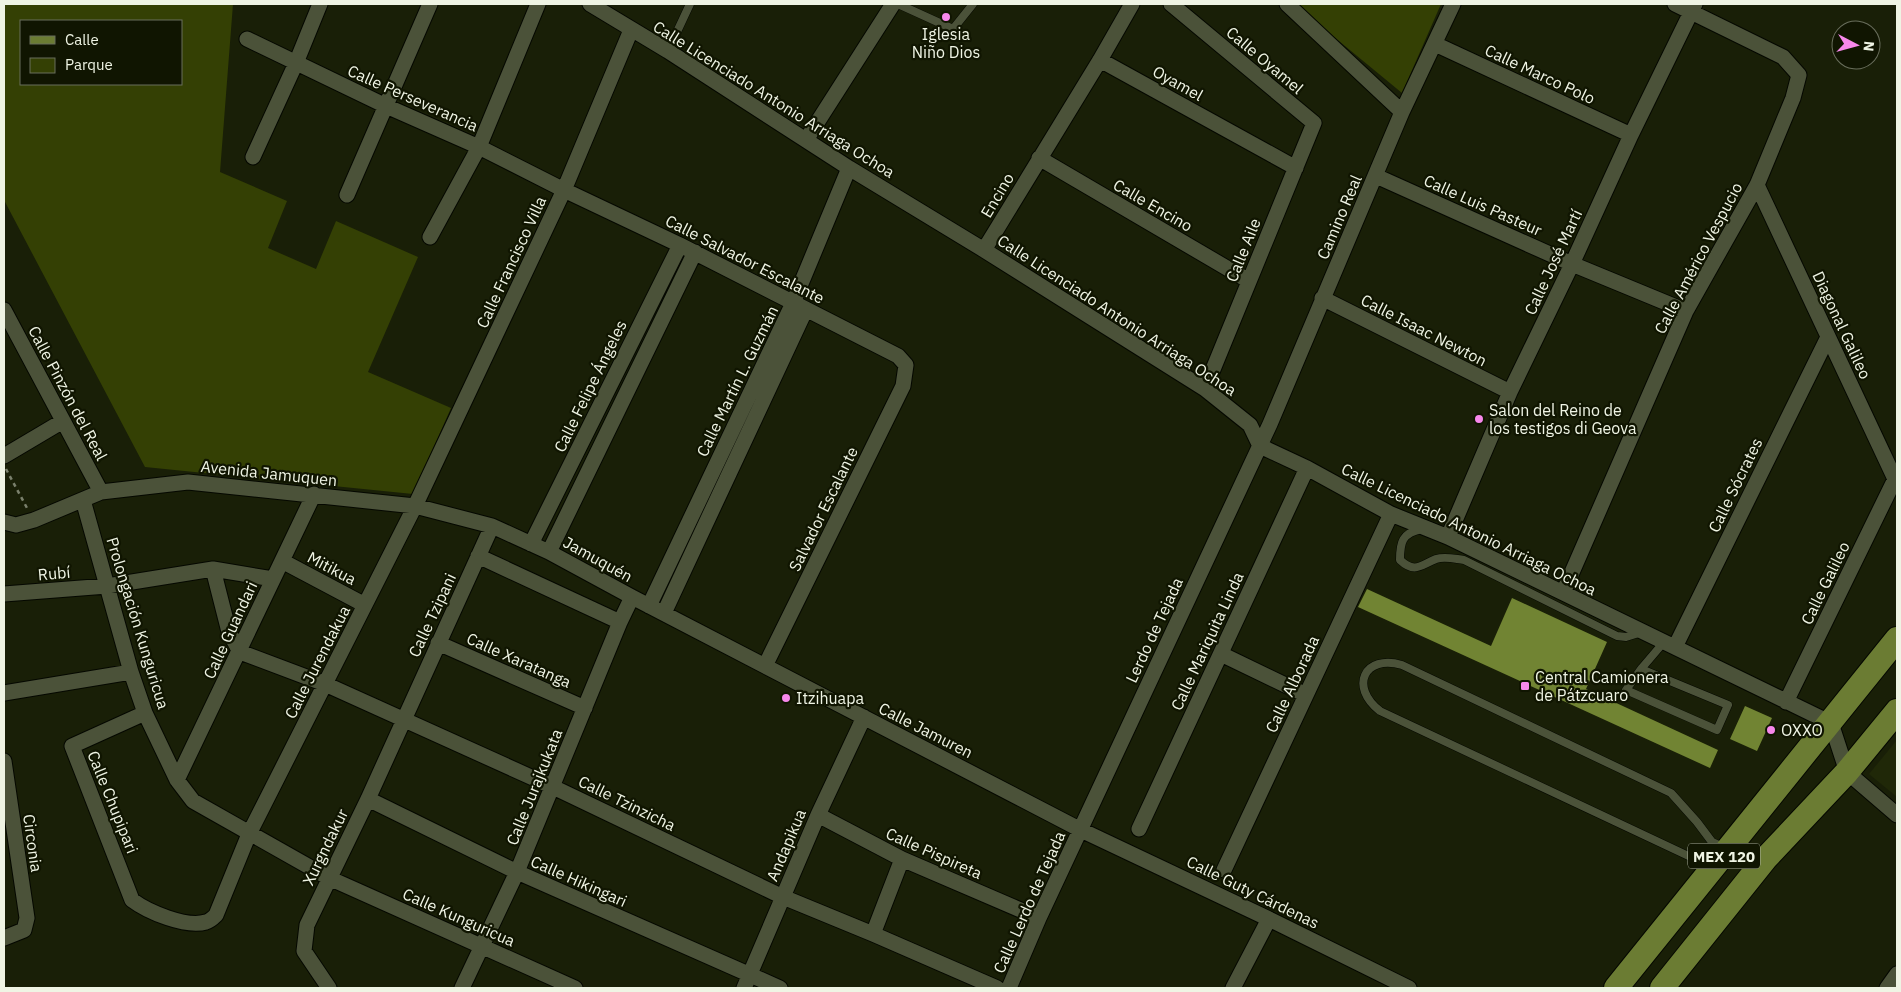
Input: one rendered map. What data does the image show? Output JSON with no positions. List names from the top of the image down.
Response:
{
  "streets": {
    "main road": ["MEX 120"],
    "street": [
      "Calle Oyamel",
      "Calle Marco Polo",
      "Oyamel",
      "Calle Perseverancia",
      "Calle Licenciado Antonio Arriaga Ochoa",
      "Encino",
      "Calle Encino",
      "Calle Luis Pasteur",
      "Camino Real",
      "Calle Aile",
      "Calle Américo Vespucio",
      "Calle Salvador Escalante",
      "Calle Francisco Villa",
      "Calle José Martí",
      "Diagonal Galileo",
      "Calle Isaac Newton",
      "Calle Martín L. Guzmán",
      "Calle Felipe Ángeles",
      "Calle Pinzón del Real",
      "Avenida Jamuquen",
      "Calle Sócrates",
      "Salvador Escalante",
      "Jamuquén",
      "Mitikua",
      "Rubí",
      "Calle Galileo",
      "Calle Tzipani",
      "Prolongación Kunguricua",
      "Calle Guandari",
      "Lerdo de Tejada",
      "Calle Mariquita Linda",
      "Calle Xaratanga",
      "Calle Jurendakua",
      "Calle Alborada",
      "Calle Jamuren",
      "Calle Jurajkukata",
      "Calle Chupipari",
      "Calle Tzinzicha",
      "Circonia",
      "Andapikua",
      "Xurgndakur",
      "Calle Pispireta",
      "Calle Hikingari",
      "Calle Guty Cárdenas",
      "Calle Lerdo de Tejada",
      "Calle Kunguricua"
    ]
  },
  "crossings": [
    ["Calle Oyamel", "Calle Aile"],
    ["Calle Marco Polo", "Camino Real"],
    ["Calle Marco Polo", "Calle José Martí"],
    ["Oyamel", "Encino"],
    ["Oyamel", "Calle Aile"],
    ["Calle Perseverancia", "Calle Salvador Escalante"],
    ["Calle Perseverancia", "Calle Francisco Villa"],
    ["Calle Licenciado Antonio Arriaga Ochoa", "Encino"],
    ["Calle Licenciado Antonio Arriaga Ochoa", "Camino Real"],
    ["Calle Licenciado Antonio Arriaga Ochoa", "Calle Aile"],
    ["Calle Licenciado Antonio Arriaga Ochoa", "Calle Américo Vespucio"],
    ["Calle Licenciado Antonio Arriaga Ochoa", "Calle Francisco Villa"],
    ["Calle Licenciado Antonio Arriaga Ochoa", "Calle José Martí"],
    ["Calle Licenciado Antonio Arriaga Ochoa", "Calle Martín L. Guzmán"],
    ["Calle Licenciado Antonio Arriaga Ochoa", "Calle Sócrates"],
    ["Calle Licenciado Antonio Arriaga Ochoa", "Calle Galileo"],
    ["Calle Licenciado Antonio Arriaga Ochoa", "Lerdo de Tejada"],
    ["Calle Licenciado Antonio Arriaga Ochoa", "Calle Mariquita Linda"],
    ["Calle Licenciado Antonio Arriaga Ochoa", "Calle Alborada"],
    ["Calle Licenciado Antonio Arriaga Ochoa", "MEX 120"],
    ["Encino", "Calle Encino"],
    ["Calle Encino", "Calle Aile"],
    ["Calle Luis Pasteur", "Camino Real"],
    ["Calle Luis Pasteur", "Calle Américo Vespucio"],
    ["Calle Luis Pasteur", "Calle José Martí"],
    ["Camino Real", "Calle Isaac Newton"],
    ["Camino Real", "Lerdo de Tejada"],
    ["Calle Américo Vespucio", "Calle José Martí"],
    ["Calle Américo Vespucio", "Diagonal Galileo"],
    ["Calle Salvador Escalante", "Calle Francisco Villa"],
    ["Calle Salvador Escalante", "Calle Martín L. Guzmán"],
    ["Calle Salvador Escalante", "Calle Felipe Ángeles"],
    ["Calle Salvador Escalante", "Salvador Escalante"],
    ["Calle Francisco Villa", "Avenida Jamuquen"],
    ["Calle Francisco Villa", "Calle Jurendakua"],
    ["Calle José Martí", "Calle Isaac Newton"],
    ["Diagonal Galileo", "Calle Sócrates"],
    ["Diagonal Galileo", "Calle Galileo"],
    ["Calle Martín L. Guzmán", "Jamuquén"],
    ["Calle Martín L. Guzmán", "Calle Jamuren"],
    ["Calle Felipe Ángeles", "Avenida Jamuquen"],
    ["Calle Felipe Ángeles", "Jamuquén"],
    ["Calle Pinzón del Real", "Avenida Jamuquen"],
    ["Avenida Jamuquen", "Jamuquén"],
    ["Avenida Jamuquen", "Calle Tzipani"],
    ["Avenida Jamuquen", "Prolongación Kunguricua"],
    ["Avenida Jamuquen", "Calle Guandari"],
    ["Avenida Jamuquen", "Calle Jurendakua"],
    ["Salvador Escalante", "Calle Jamuren"],
    ["Jamuquén", "Calle Jamuren"],
    ["Jamuquén", "Calle Jurajkukata"],
    ["Mitikua", "Calle Guandari"],
    ["Mitikua", "Calle Jurendakua"],
    ["Rubí", "Prolongación Kunguricua"],
    ["Rubí", "Calle Guandari"],
    ["Calle Tzipani", "Calle Xaratanga"],
    ["Calle Tzipani", "Calle Tzinzicha"],
    ["Calle Tzipani", "Xurgndakur"],
    ["Prolongación Kunguricua", "Calle Guandari"],
    ["Prolongación Kunguricua", "Calle Jurendakua"],
    ["Prolongación Kunguricua", "Calle Chupipari"],
    ["Prolongación Kunguricua", "Xurgndakur"],
    ["Prolongación Kunguricua", "Calle Kunguricua"],
    ["Calle Guandari", "Calle Tzinzicha"],
    ["Lerdo de Tejada", "Calle Jamuren"],
    ["Lerdo de Tejada", "Calle Guty Cárdenas"],
    ["Lerdo de Tejada", "Calle Lerdo de Tejada"],
    ["Calle Xaratanga", "Calle Jurajkukata"],
    ["Calle Jurendakua", "Calle Chupipari"],
    ["Calle Jurendakua", "Calle Tzinzicha"],
    ["Calle Jamuren", "Andapikua"],
    ["Calle Jamuren", "Calle Guty Cárdenas"],
    ["Calle Jamuren", "Calle Lerdo de Tejada"],
    ["Calle Jurajkukata", "Calle Tzinzicha"],
    ["Calle Jurajkukata", "Calle Hikingari"],
    ["Calle Jurajkukata", "Calle Kunguricua"],
    ["Calle Tzinzicha", "Andapikua"],
    ["Calle Tzinzicha", "Xurgndakur"],
    ["Andapikua", "Calle Pispireta"],
    ["Andapikua", "Calle Hikingari"],
    ["Xurgndakur", "Calle Hikingari"],
    ["Xurgndakur", "Calle Kunguricua"],
    ["Calle Pispireta", "Calle Lerdo de Tejada"],
    ["Calle Guty Cárdenas", "Calle Lerdo de Tejada"]
  ],
  "places": {
    "other": [
      "Iglesia Niño Dios",
      "Salon del Reino de los testigos di Geova",
      "Itzihuapa",
      "OXXO"
    ],
    "transit": ["Central Camionera de Pátzcuaro"]
  },
  "legend": ["Calle", "Parque"],
  "north": "right"
}
